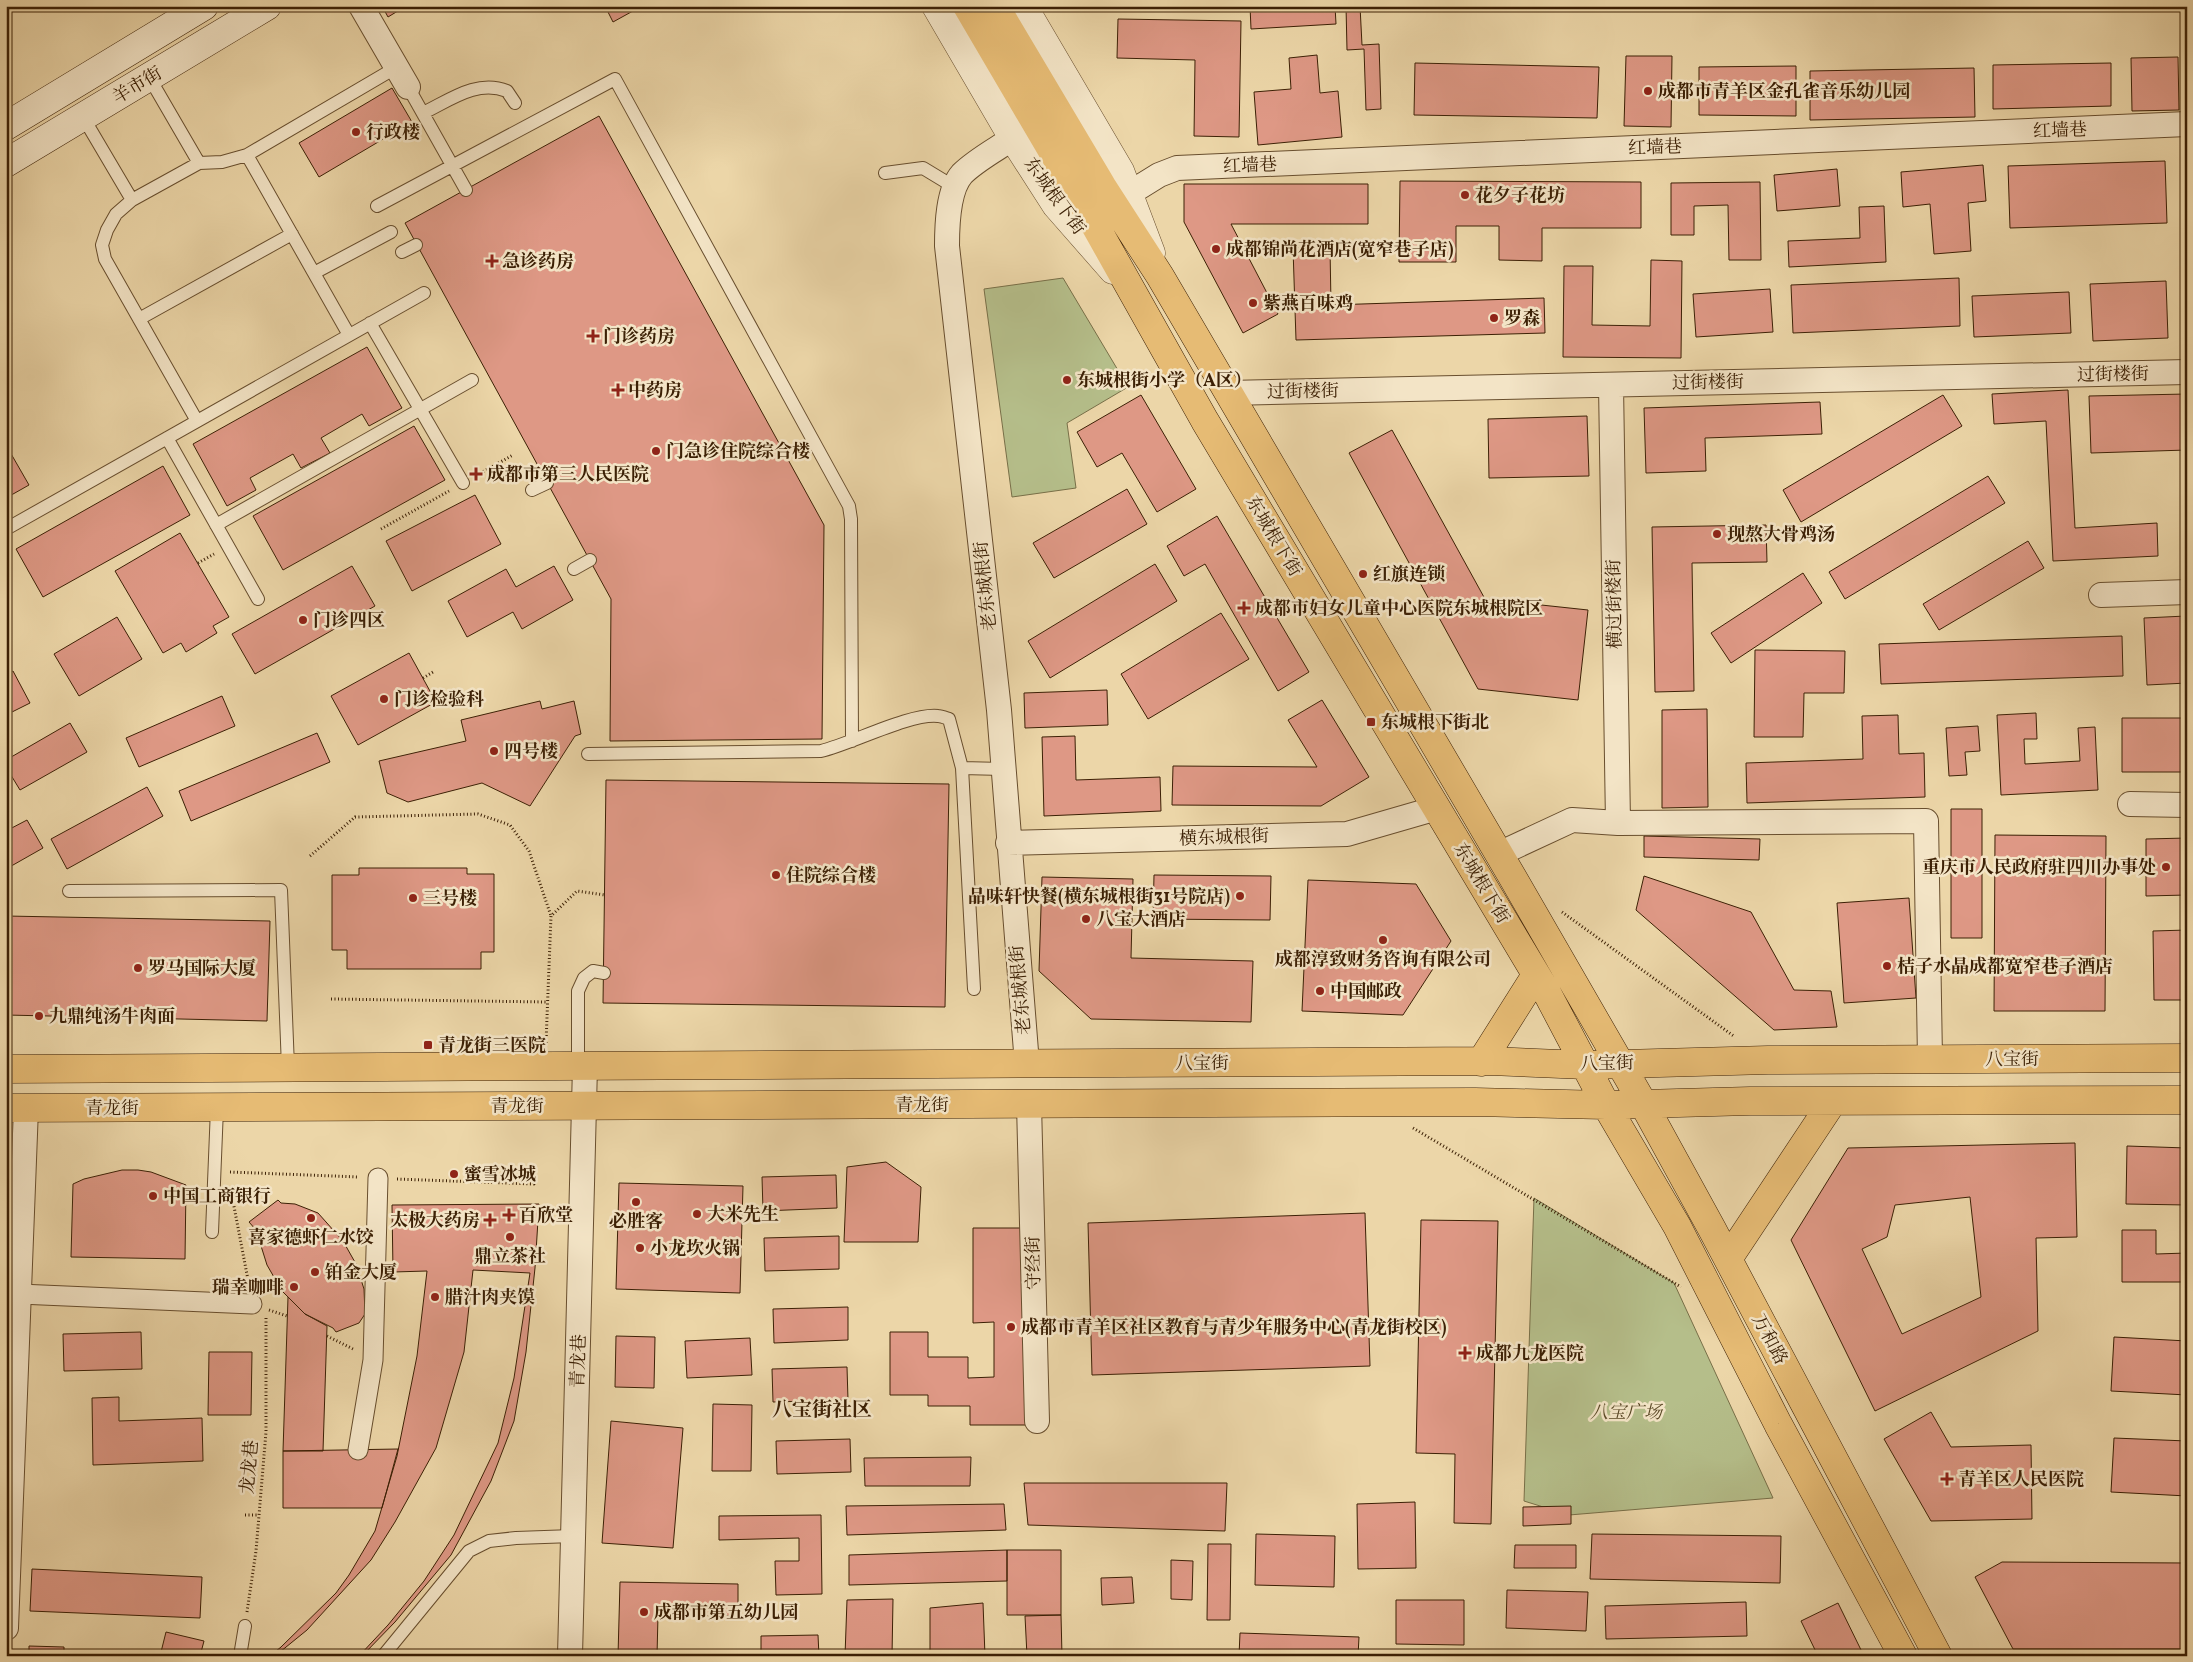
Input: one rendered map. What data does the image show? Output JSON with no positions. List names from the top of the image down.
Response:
{
  "streets": {
    "main road": [
      "东城根下街",
      "八宝街",
      "青龙街",
      "万和路"
    ],
    "street": [
      "羊市街",
      "红墙巷",
      "过街楼街",
      "老东城根街",
      "横过街楼街",
      "横东城根街",
      "守经街",
      "青龙巷"
    ],
    "path": ["龙龙巷"]
  },
  "crossings": [
    ["红墙巷", "东城根下街"],
    ["东城根下街", "过街楼街"],
    ["东城根下街", "老东城根街"],
    ["东城根下街", "横东城根街"],
    ["东城根下街", "八宝街"],
    ["东城根下街", "万和路"],
    ["过街楼街", "横过街楼街"],
    ["老东城根街", "横东城根街"],
    ["老东城根街", "八宝街"],
    ["八宝街", "万和路"],
    ["青龙街", "守经街"],
    ["青龙街", "青龙巷"]
  ],
  "districts": ["八宝街社区"],
  "parks": ["八宝广场"],
  "places": {
    "other": [
      "成都市青羊区金孔雀音乐幼儿园",
      "行政楼",
      "花夕子花坊",
      "成都锦尚花酒店(宽窄巷子店)",
      "紫燕百味鸡",
      "罗森",
      "东城根街小学（A区）",
      "门急诊住院综合楼",
      "现熬大骨鸡汤",
      "红旗连锁",
      "门诊四区",
      "门诊检验科",
      "四号楼",
      "重庆市人民政府驻四川办事处",
      "住院综合楼",
      "品味轩快餐(横东城根街31号院店)",
      "三号楼",
      "八宝大酒店",
      "成都淳致财务咨询有限公司",
      "桔子水晶成都宽窄巷子酒店",
      "罗马国际大厦",
      "中国邮政",
      "九鼎纯汤牛肉面",
      "蜜雪冰城",
      "中国工商银行",
      "必胜客",
      "大米先生",
      "喜家德虾仁水饺",
      "鼎立茶社",
      "小龙坎火锅",
      "铂金大厦",
      "瑞幸咖啡",
      "腊汁肉夹馍",
      "成都市青羊区社区教育与青少年服务中心(青龙街校区)",
      "成都市第五幼儿园"
    ],
    "health": [
      "急诊药房",
      "门诊药房",
      "中药房",
      "成都市第三人民医院",
      "成都市妇女儿童中心医院东城根院区",
      "百欣堂",
      "太极大药房",
      "成都九龙医院",
      "青羊区人民医院"
    ],
    "transit": ["东城根下街北", "青龙街三医院"]
  }
}
